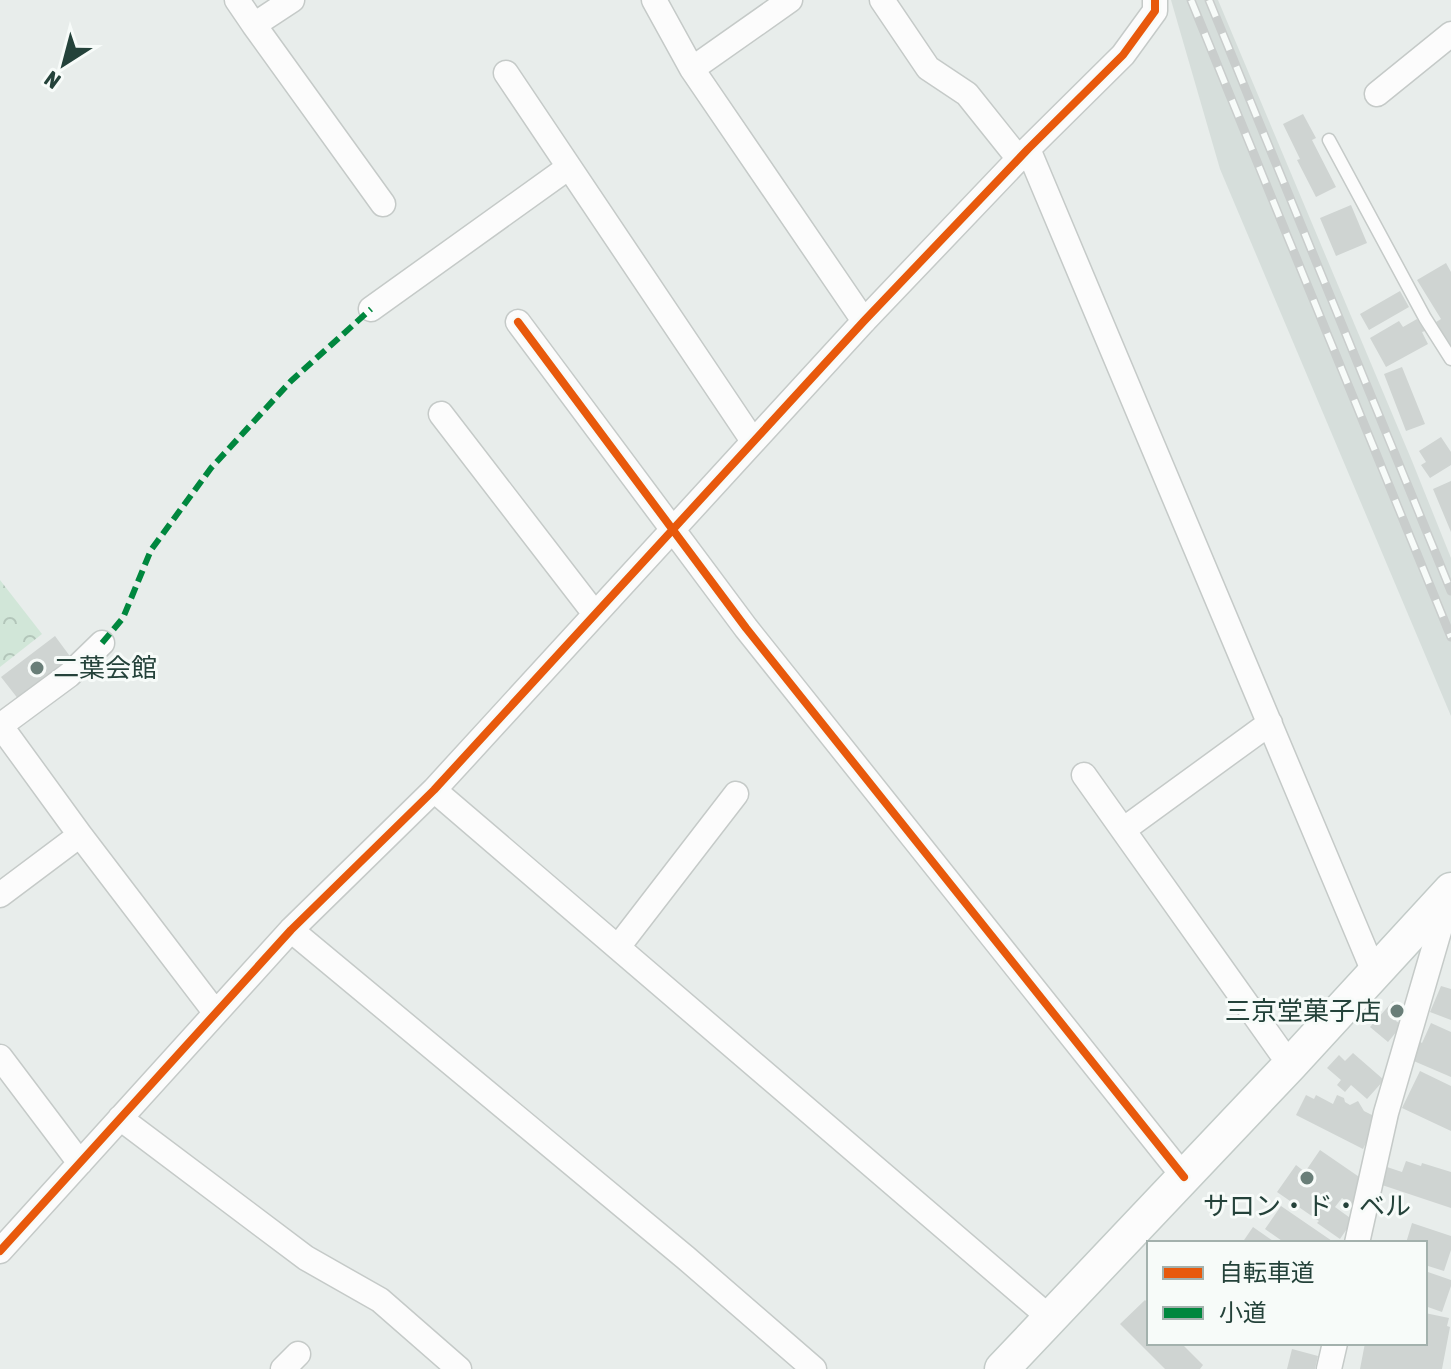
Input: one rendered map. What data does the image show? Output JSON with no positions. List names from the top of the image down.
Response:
{
  "places": ["二葉会館", "三京堂菓子店", "サロン・ド・ベル"],
  "legend": ["自転車道", "小道"],
  "north": "bottom left"
}
